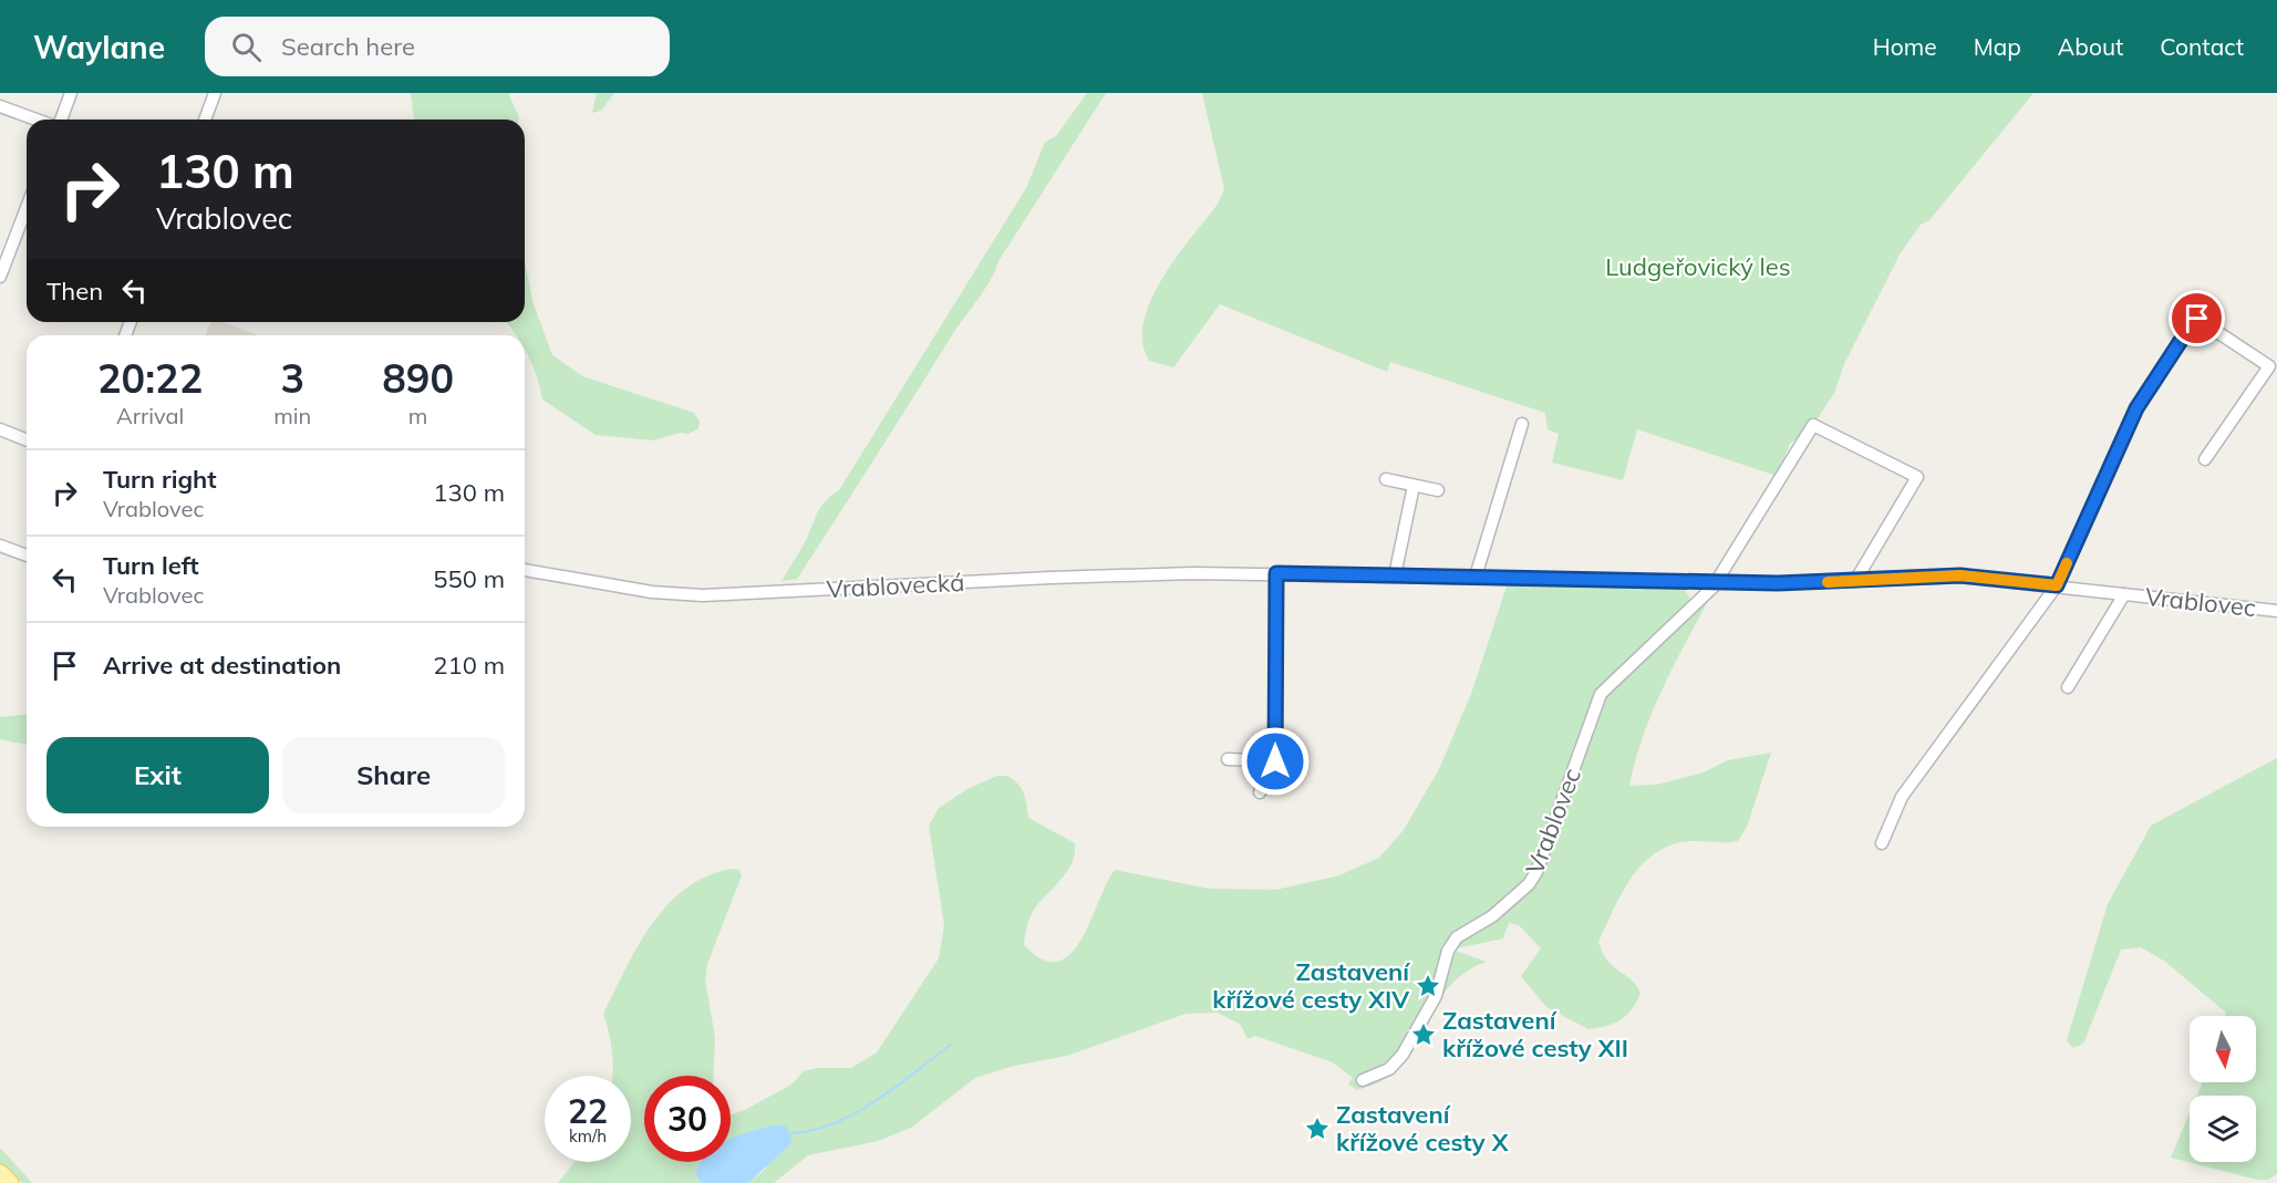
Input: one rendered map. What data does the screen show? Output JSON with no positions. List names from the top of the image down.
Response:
{
  "streets": {
    "street": ["Vrablovecká", "Vrablovec"]
  },
  "crossings": [
    ["Vrablovecká", "Vrablovec"]
  ],
  "parks": ["Ludgeřovický les"],
  "places": {
    "place": ["Zastavení křížové cesty XIV", "Zastavení křížové cesty XII", "Zastavení křížové cesty X"]
  },
  "north": "bottom",
  "page": {
    "header": "Waylane",
    "search": "Search here",
    "nav": [
      "Home",
      "Map",
      "About",
      "Contact"
    ],
    "turn": ["130 m", "Vrablovec"],
    "then": "Then",
    "eta": [
      "20:22",
      "Arrival",
      "3",
      "min",
      "890",
      "m"
    ],
    "list": [
      {
        "name": "Turn right",
        "note": "Vrablovec",
        "value": "130 m"
      },
      {
        "name": "Turn left",
        "note": "Vrablovec",
        "value": "550 m"
      },
      {
        "name": "Arrive at destination",
        "value": "210 m"
      }
    ],
    "buttons": ["Exit", "Share"],
    "speed": "22 km/h",
    "limit": "30"
  }
}
